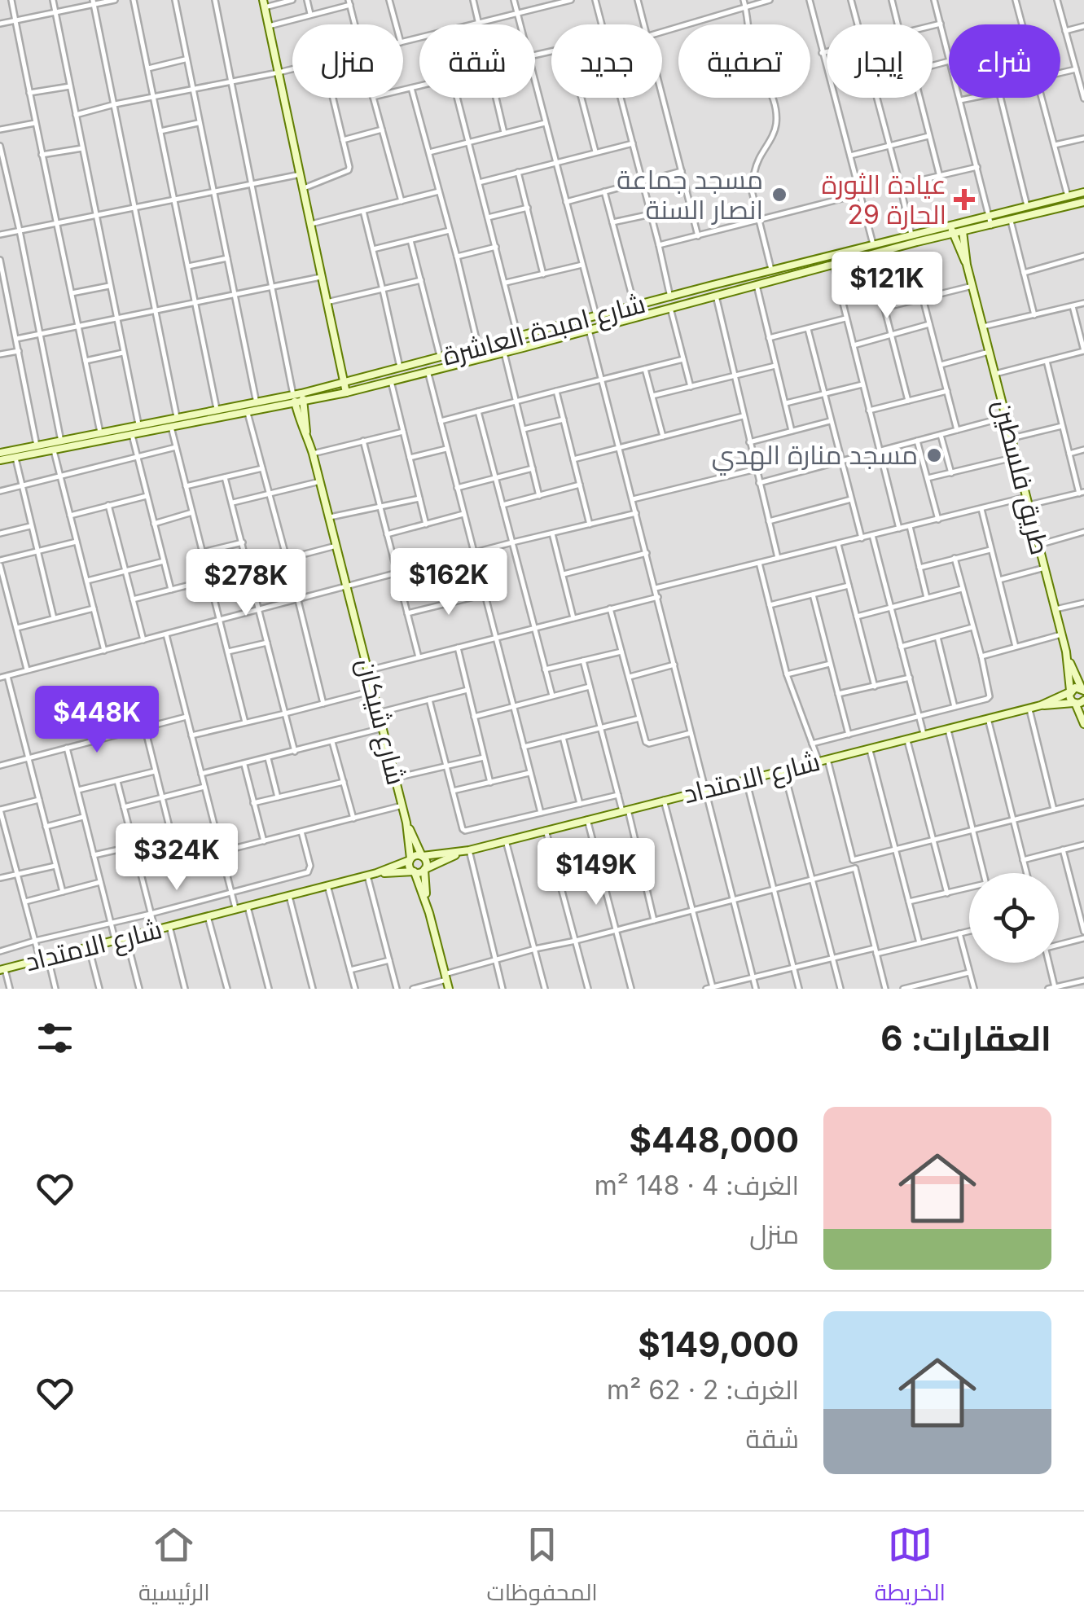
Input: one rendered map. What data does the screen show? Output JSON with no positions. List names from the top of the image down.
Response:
{
  "streets": {
    "street": [
      "شارع امبدة العاشرة",
      "طريق فلسطين",
      "شارع شيكان",
      "شارع الامتداد"
    ]
  },
  "crossings": [
    ["شارع امبدة العاشرة", "طريق فلسطين"],
    ["شارع امبدة العاشرة", "شارع شيكان"],
    ["طريق فلسطين", "شارع الامتداد"],
    ["شارع شيكان", "شارع الامتداد"]
  ],
  "places": {
    "other": ["مسجد جماعة انصار السنة", "مسجد منارة الهدي"],
    "health": ["عيادة الثورة الحارة 29"]
  },
  "page": {
    "chip": [
      "شراء",
      "إيجار",
      "تصفية",
      "جديد",
      "شقة",
      "منزل"
    ],
    "price": [
      "$121K",
      "$162K",
      "$278K",
      "$448K",
      "$324K",
      "$149K"
    ],
    "heading": "العقارات: 6",
    "list": [
      {
        "name": "$448,000",
        "note": "الغرف: 4 · 148 m² · منزل"
      },
      {
        "name": "$149,000",
        "note": "الغرف: 2 · 62 m² · شقة"
      }
    ],
    "tabs": ["الخريطة", "المحفوظات", "الرئيسية"]
  }
}
